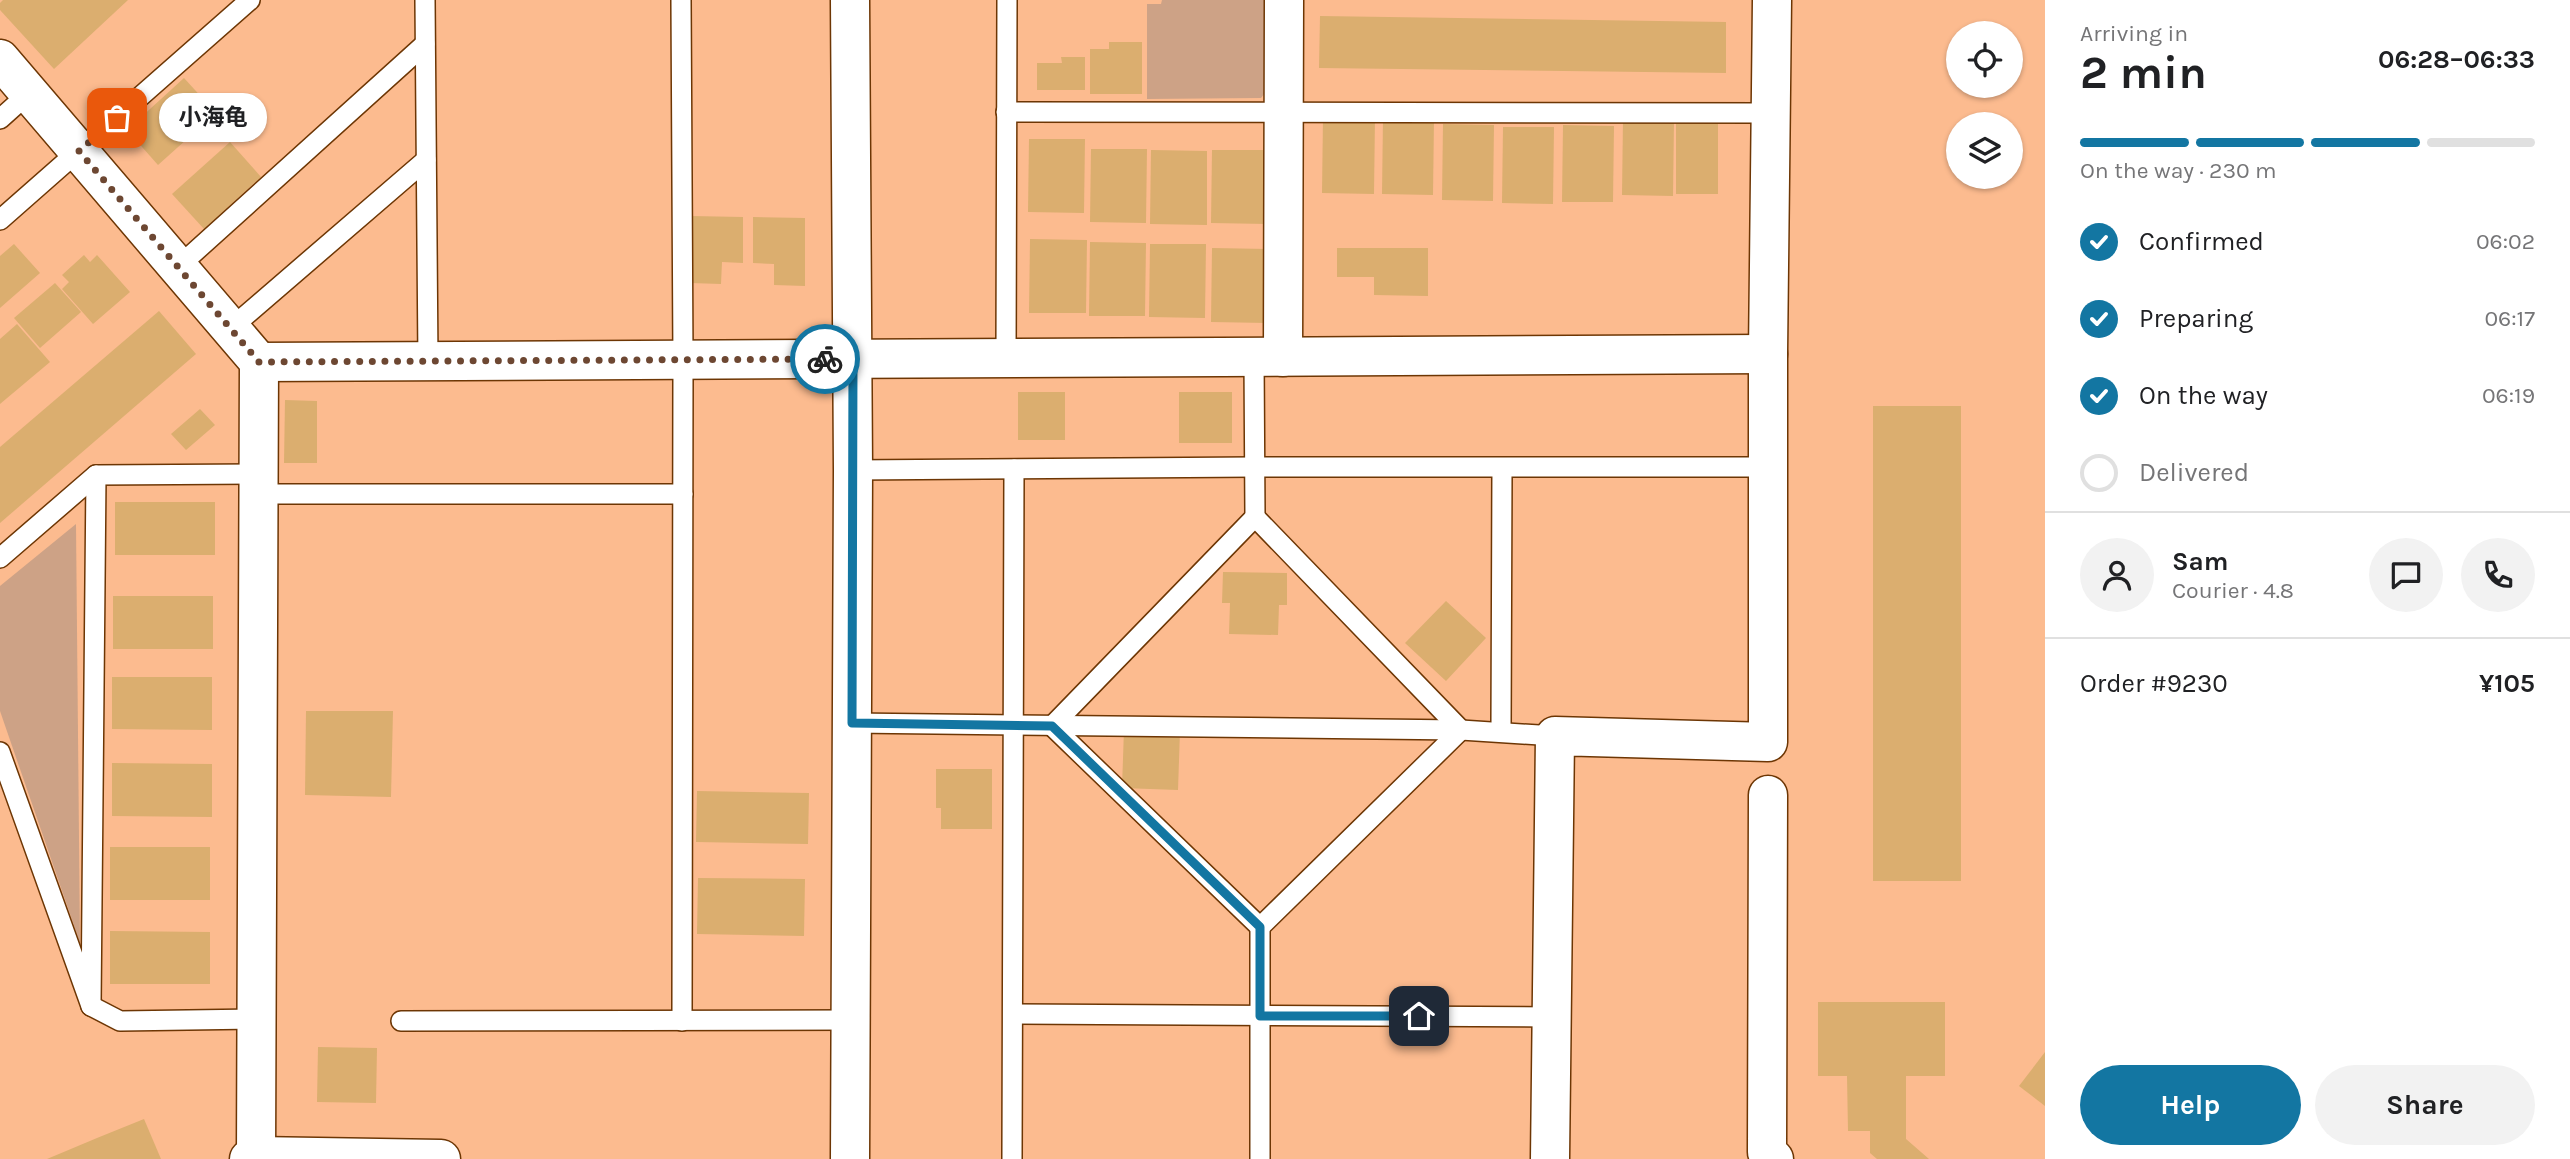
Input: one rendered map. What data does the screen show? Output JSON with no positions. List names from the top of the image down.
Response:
{
  "places": ["小海龟"],
  "page": {
    "heading": ["2 min", "Arriving in", "06:28–06:33"],
    "panel": [
      "Sam",
      "Courier · 4.8",
      "Order #9230",
      "¥105"
    ],
    "bubble": "小海龟",
    "bar": "On the way · 230 m",
    "list": [
      ["Confirmed", "06:02"],
      ["Preparing", "06:17"],
      ["On the way", "06:19"],
      "Delivered"
    ],
    "buttons": ["Help", "Share"]
  }
}
